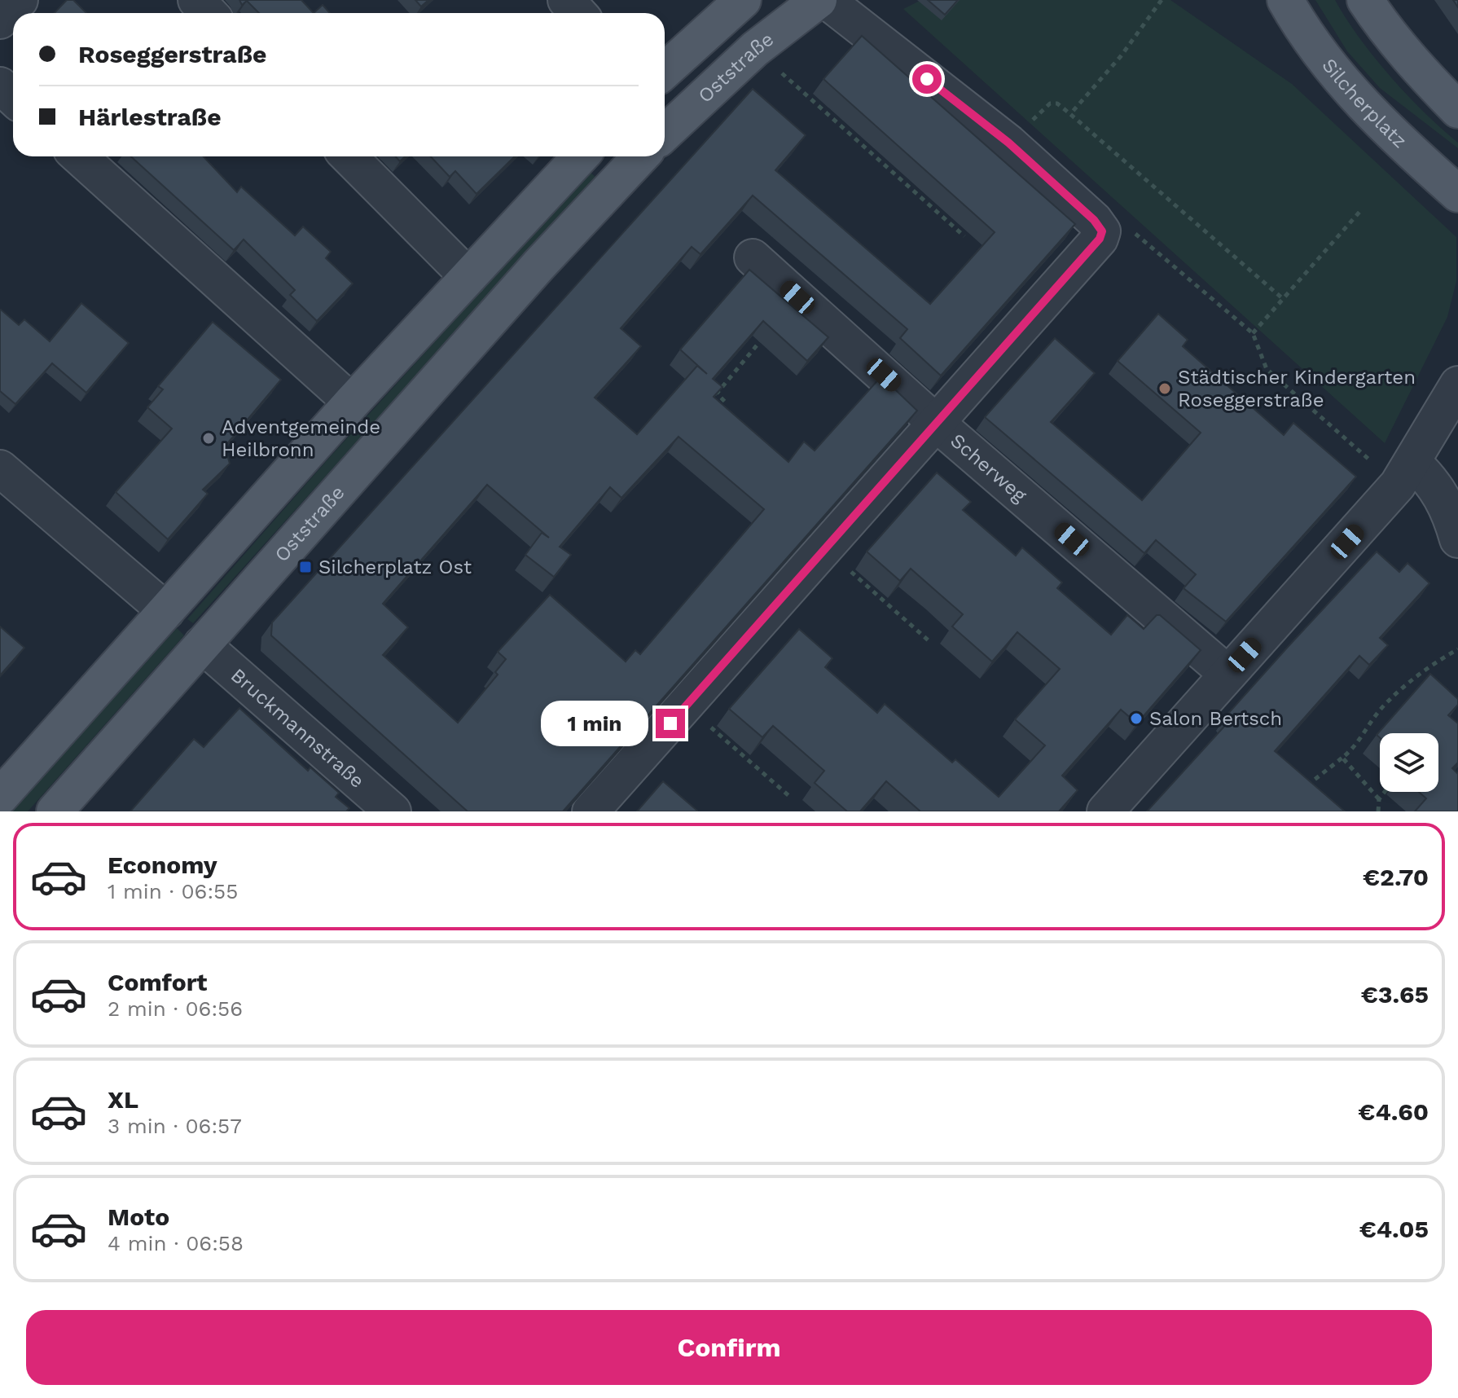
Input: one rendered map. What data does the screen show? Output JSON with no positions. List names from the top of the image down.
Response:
{
  "streets": {
    "main road": ["Oststraße", "Silcherplatz"],
    "street": ["Scherweg", "Bruckmannstraße"]
  },
  "crossings": [
    ["Oststraße", "Bruckmannstraße"]
  ],
  "places": {
    "other": ["Städtischer Kindergarten Roseggerstraße", "Adventgemeinde Heilbronn", "Salon Bertsch"],
    "transit": ["Silcherplatz Ost"]
  },
  "page": {
    "banner": ["Roseggerstraße", "Härlestraße"],
    "bubble": "1 min",
    "list": [
      {
        "name": "Economy",
        "note": "1 min · 06:55",
        "value": "€2.70"
      },
      {
        "name": "Comfort",
        "note": "2 min · 06:56",
        "value": "€3.65"
      },
      {
        "name": "XL",
        "note": "3 min · 06:57",
        "value": "€4.60"
      },
      {
        "name": "Moto",
        "note": "4 min · 06:58",
        "value": "€4.05"
      }
    ],
    "buttons": "Confirm"
  }
}
